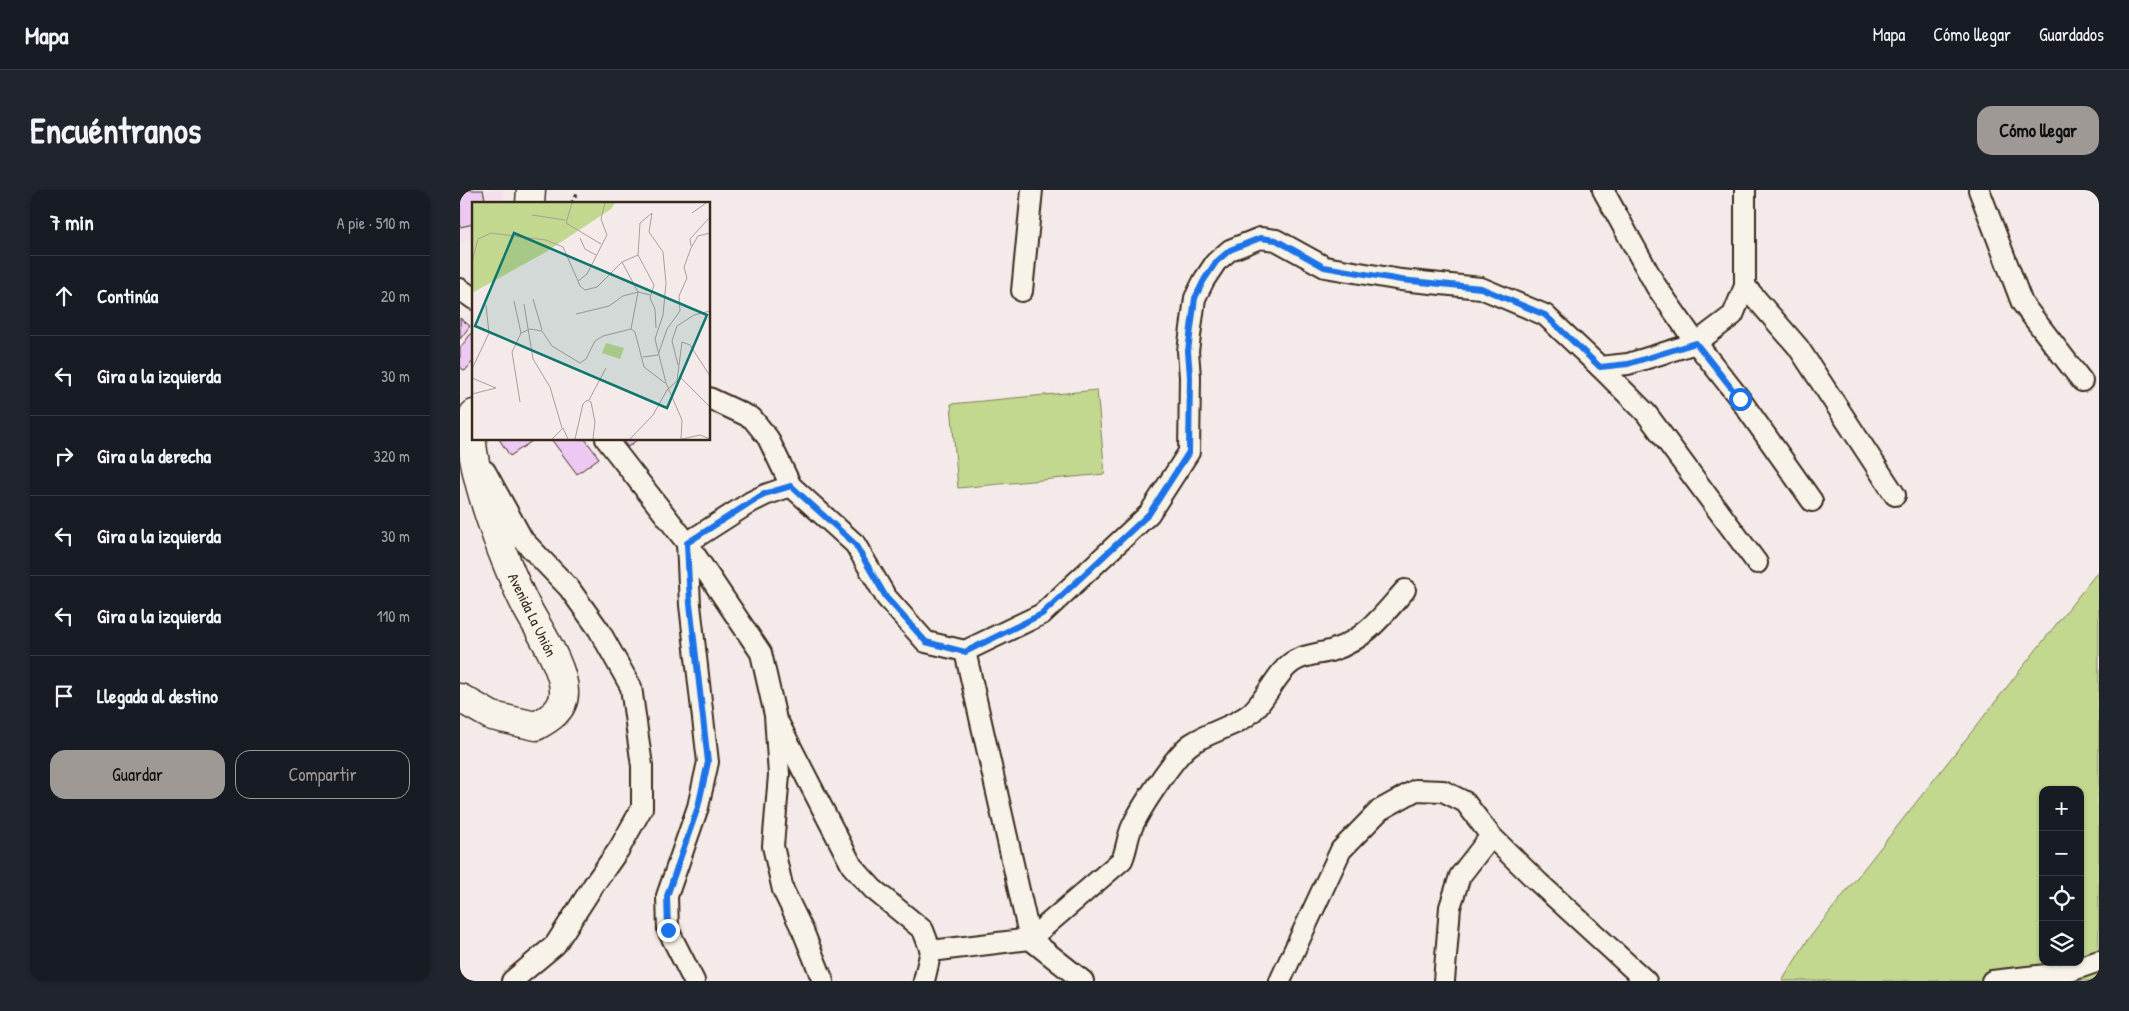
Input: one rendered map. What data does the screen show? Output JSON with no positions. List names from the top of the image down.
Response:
{
  "streets": {
    "main road": ["Avenida La Unión"]
  },
  "page": {
    "header": "Mapa",
    "nav": ["Mapa", "Cómo llegar", "Guardados"],
    "buttons": [
      "Cómo llegar",
      ["Guardar", "Compartir"]
    ],
    "title": "Encuéntranos",
    "heading": ["7 min", "A pie · 510 m"],
    "list": [
      ["Continúa", "20 m"],
      ["Gira a la izquierda", "30 m"],
      ["Gira a la derecha", "320 m"],
      ["Gira a la izquierda", "30 m"],
      ["Gira a la izquierda", "110 m"],
      "Llegada al destino"
    ],
    "map_buttons": ["+", "−"]
  }
}
